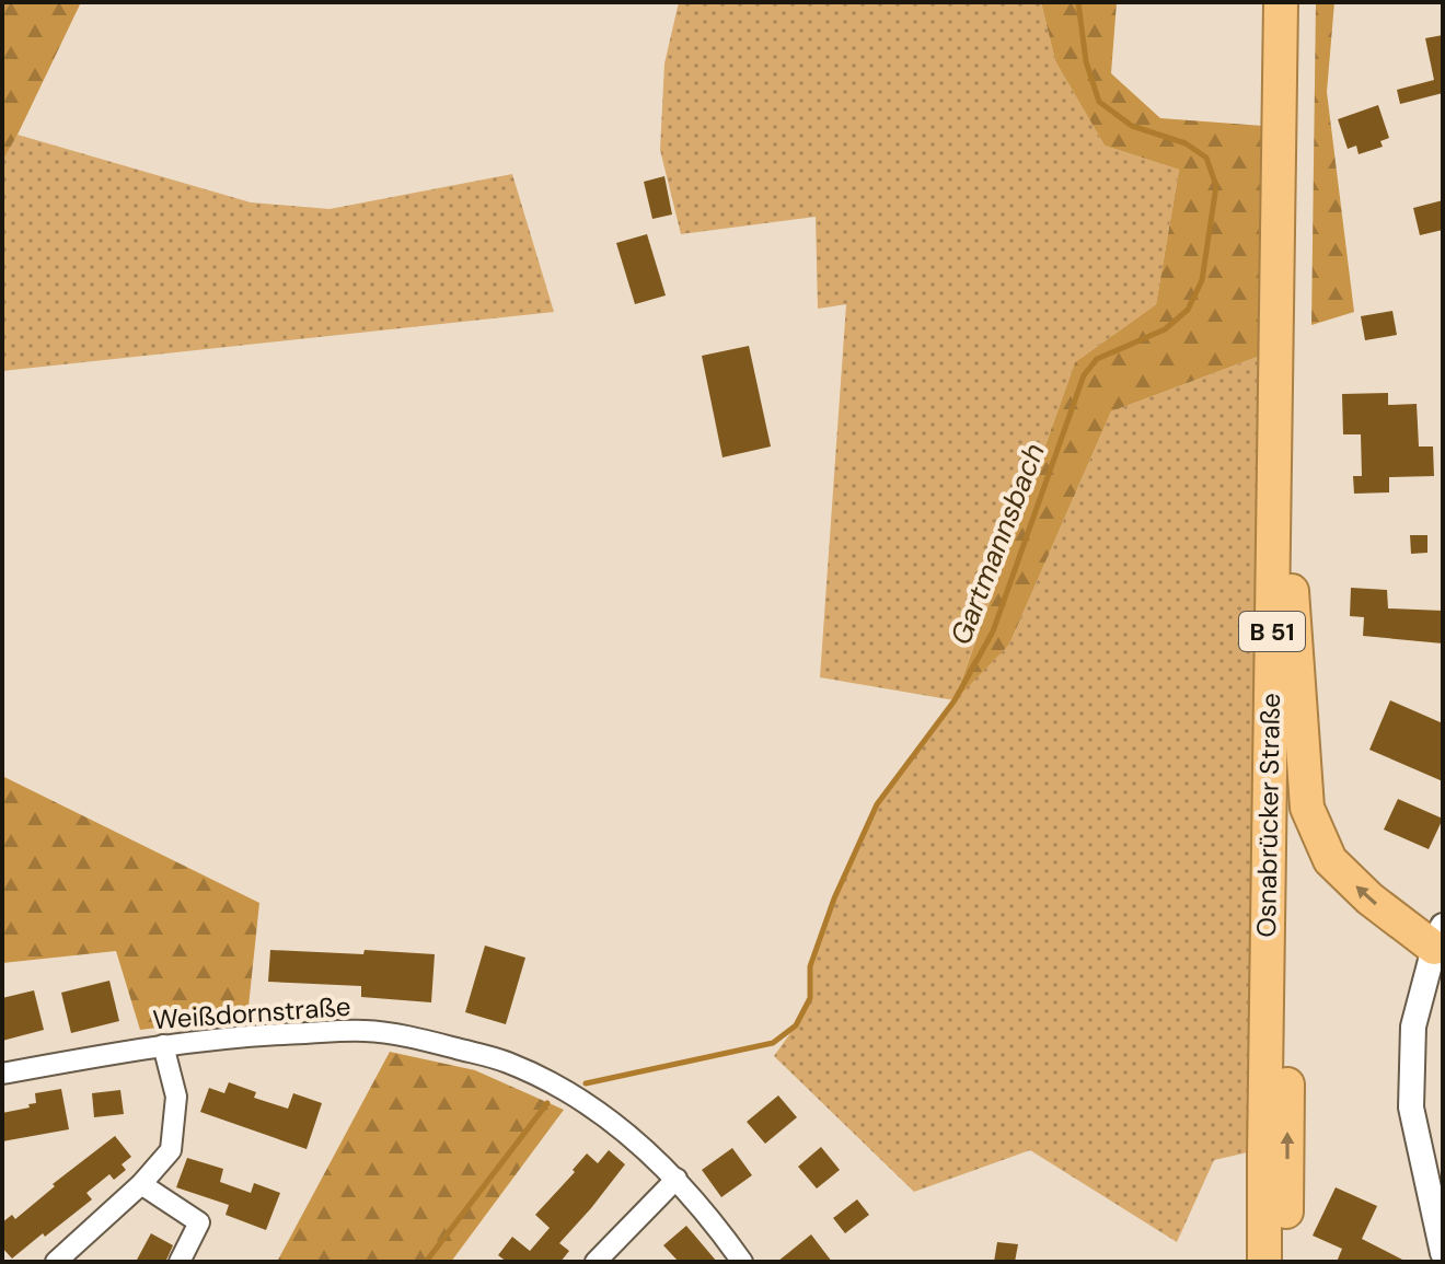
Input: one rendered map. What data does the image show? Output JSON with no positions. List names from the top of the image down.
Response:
{
  "streets": {
    "highway": ["B 51", "Osnabrücker Straße"],
    "street": ["Weißdornstraße"]
  },
  "water": ["Gartmannsbach"]
}
